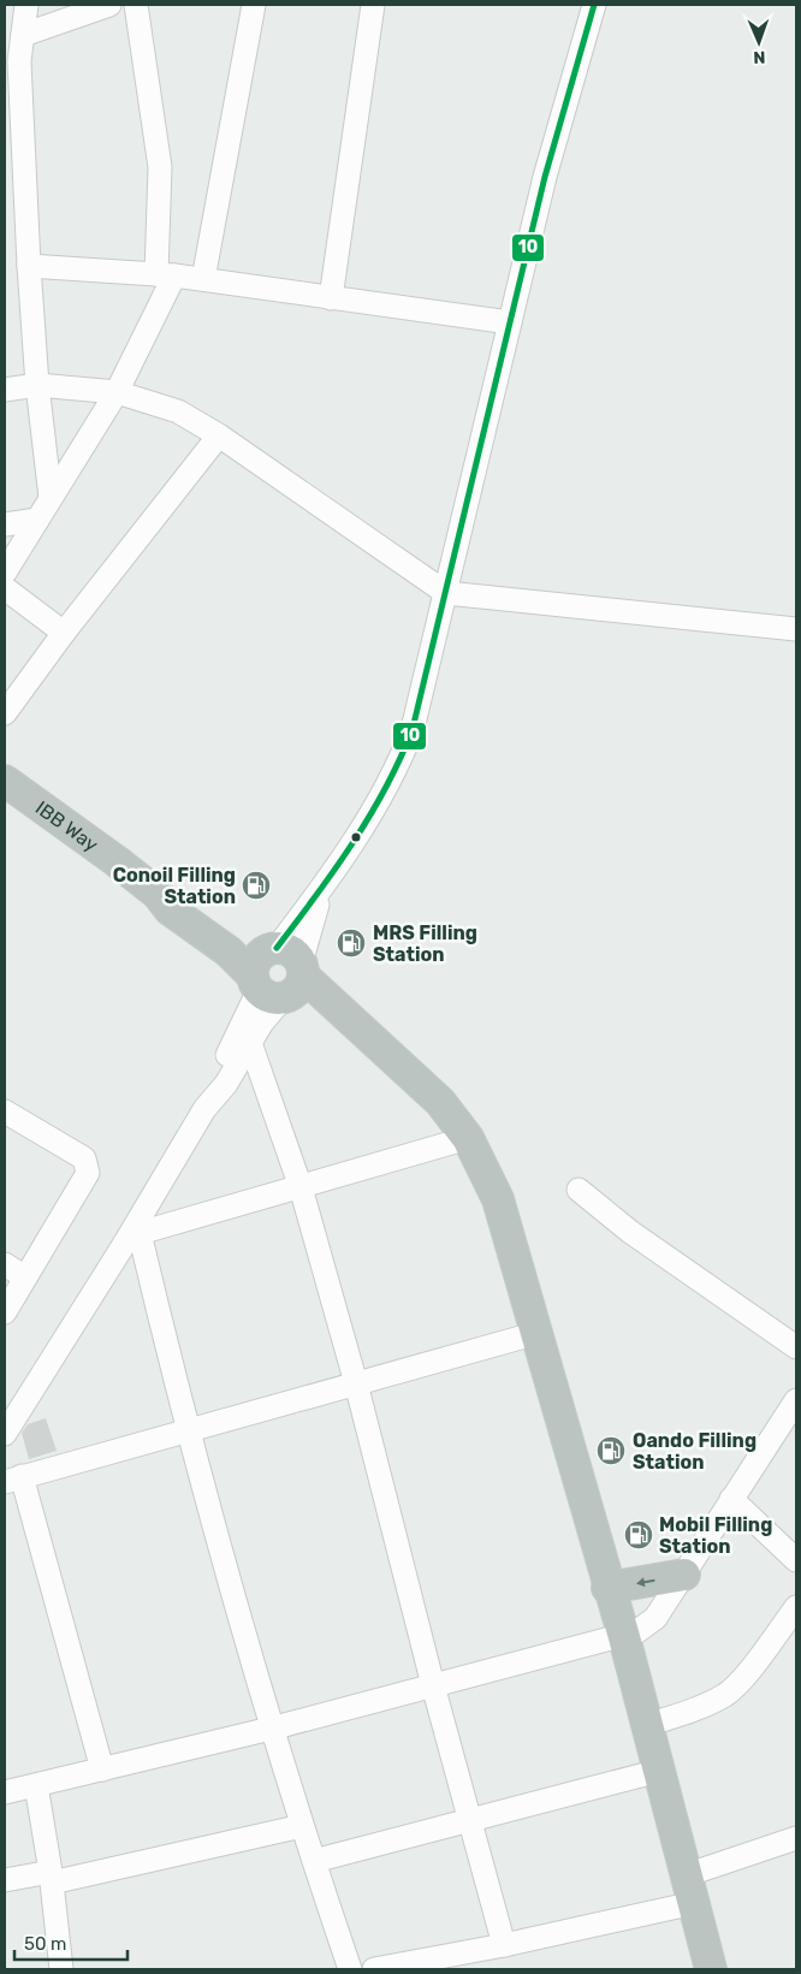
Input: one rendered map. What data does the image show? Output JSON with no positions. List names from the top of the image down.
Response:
{
  "streets": {
    "highway": ["IBB Way"]
  },
  "places": {
    "fuel station": [
      "Conoil Filling Station",
      "MRS Filling Station",
      "Oando Filling Station",
      "Mobil Filling Station"
    ]
  },
  "lines": ["transit line 10"],
  "scale_bar": "50 m",
  "north": "bottom"
}
